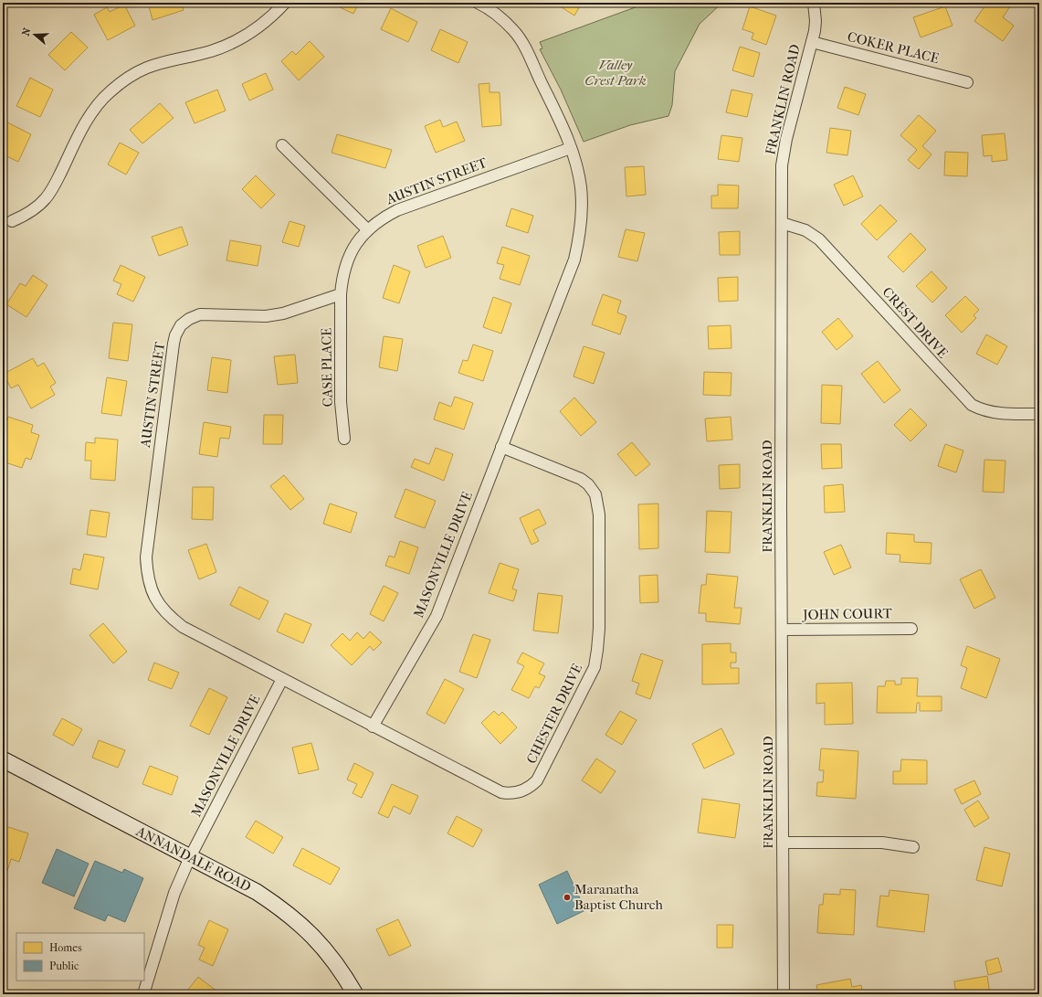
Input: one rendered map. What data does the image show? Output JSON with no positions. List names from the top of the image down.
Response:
{
  "streets": {
    "main road": ["ANNANDALE ROAD"],
    "street": [
      "COKER PLACE",
      "FRANKLIN ROAD",
      "AUSTIN STREET",
      "CREST DRIVE",
      "CASE PLACE",
      "MASONVILLE DRIVE",
      "JOHN COURT",
      "CHESTER DRIVE"
    ]
  },
  "crossings": [
    ["COKER PLACE", "FRANKLIN ROAD"],
    ["FRANKLIN ROAD", "CREST DRIVE"],
    ["FRANKLIN ROAD", "JOHN COURT"],
    ["AUSTIN STREET", "CASE PLACE"],
    ["AUSTIN STREET", "MASONVILLE DRIVE"],
    ["MASONVILLE DRIVE", "CHESTER DRIVE"],
    ["MASONVILLE DRIVE", "ANNANDALE ROAD"]
  ],
  "parks": ["Valley Crest Park"],
  "places": ["Maranatha Baptist Church"],
  "legend": ["Homes", "Public"],
  "north": "left"
}
